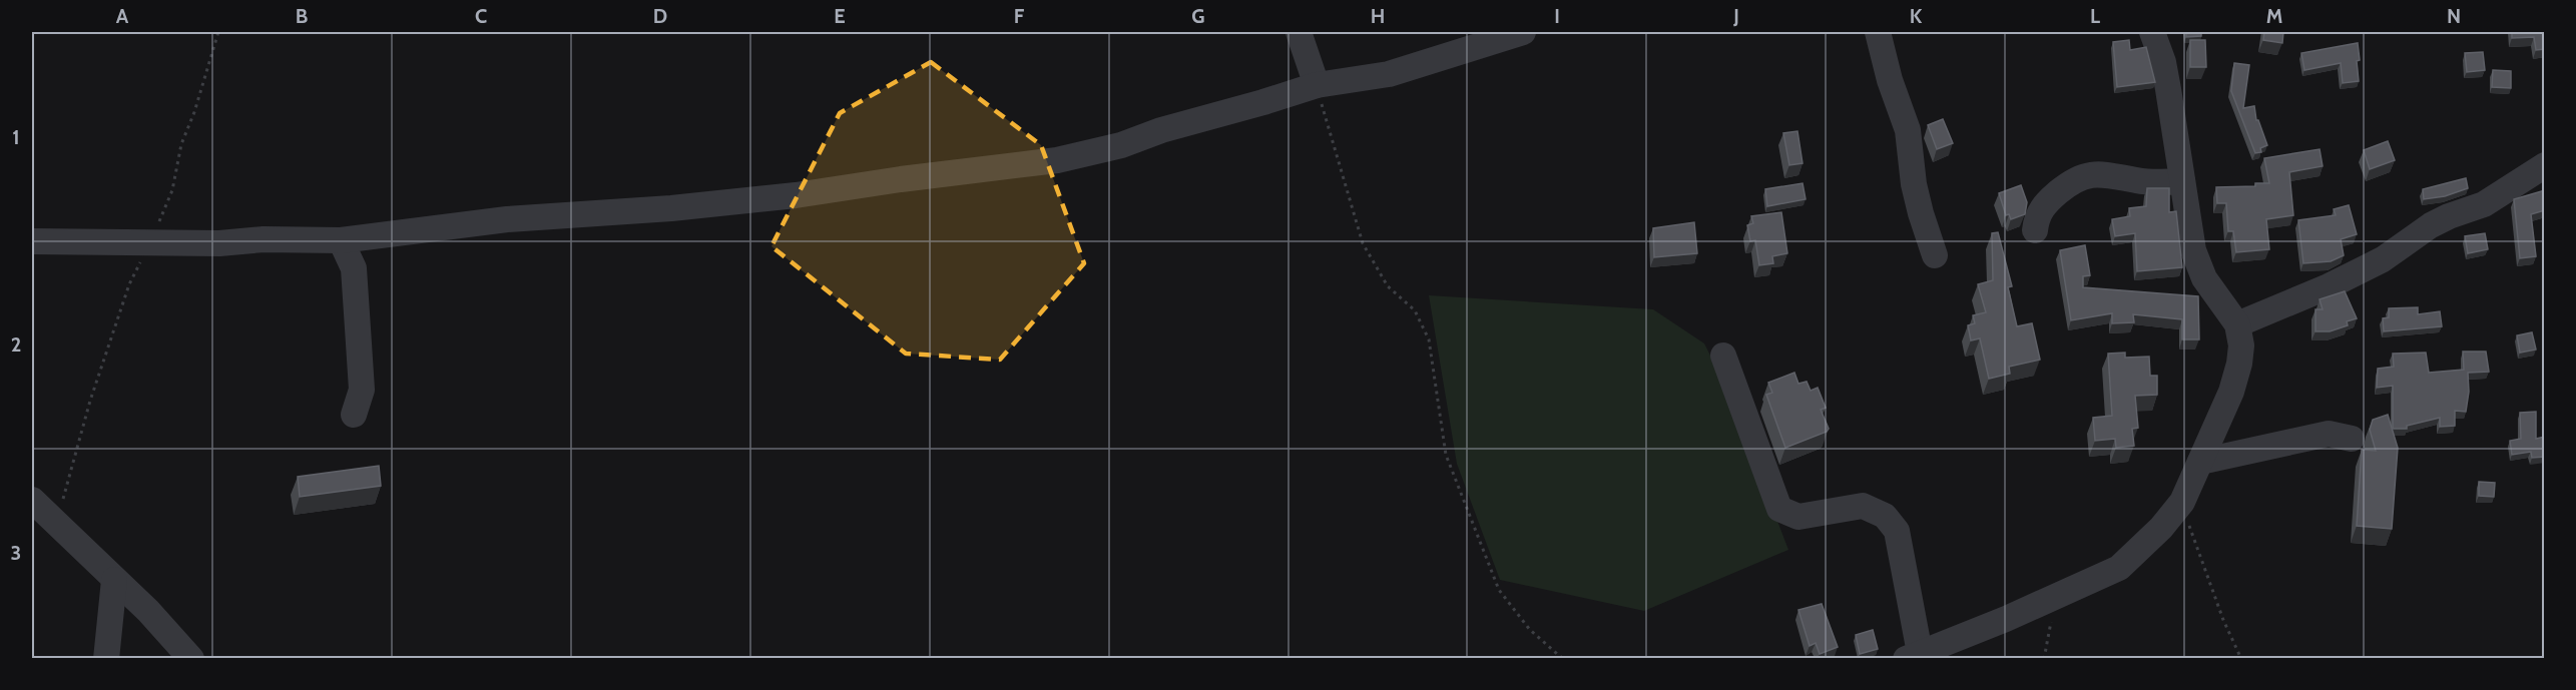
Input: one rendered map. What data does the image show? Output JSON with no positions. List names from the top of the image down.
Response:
{
  "grid": {
    "columns": [
      "A",
      "B",
      "C",
      "D",
      "E",
      "F",
      "G",
      "H",
      "I",
      "J",
      "K",
      "L",
      "M",
      "N"
    ],
    "rows": ["1", "2", "3"]
  }
}
